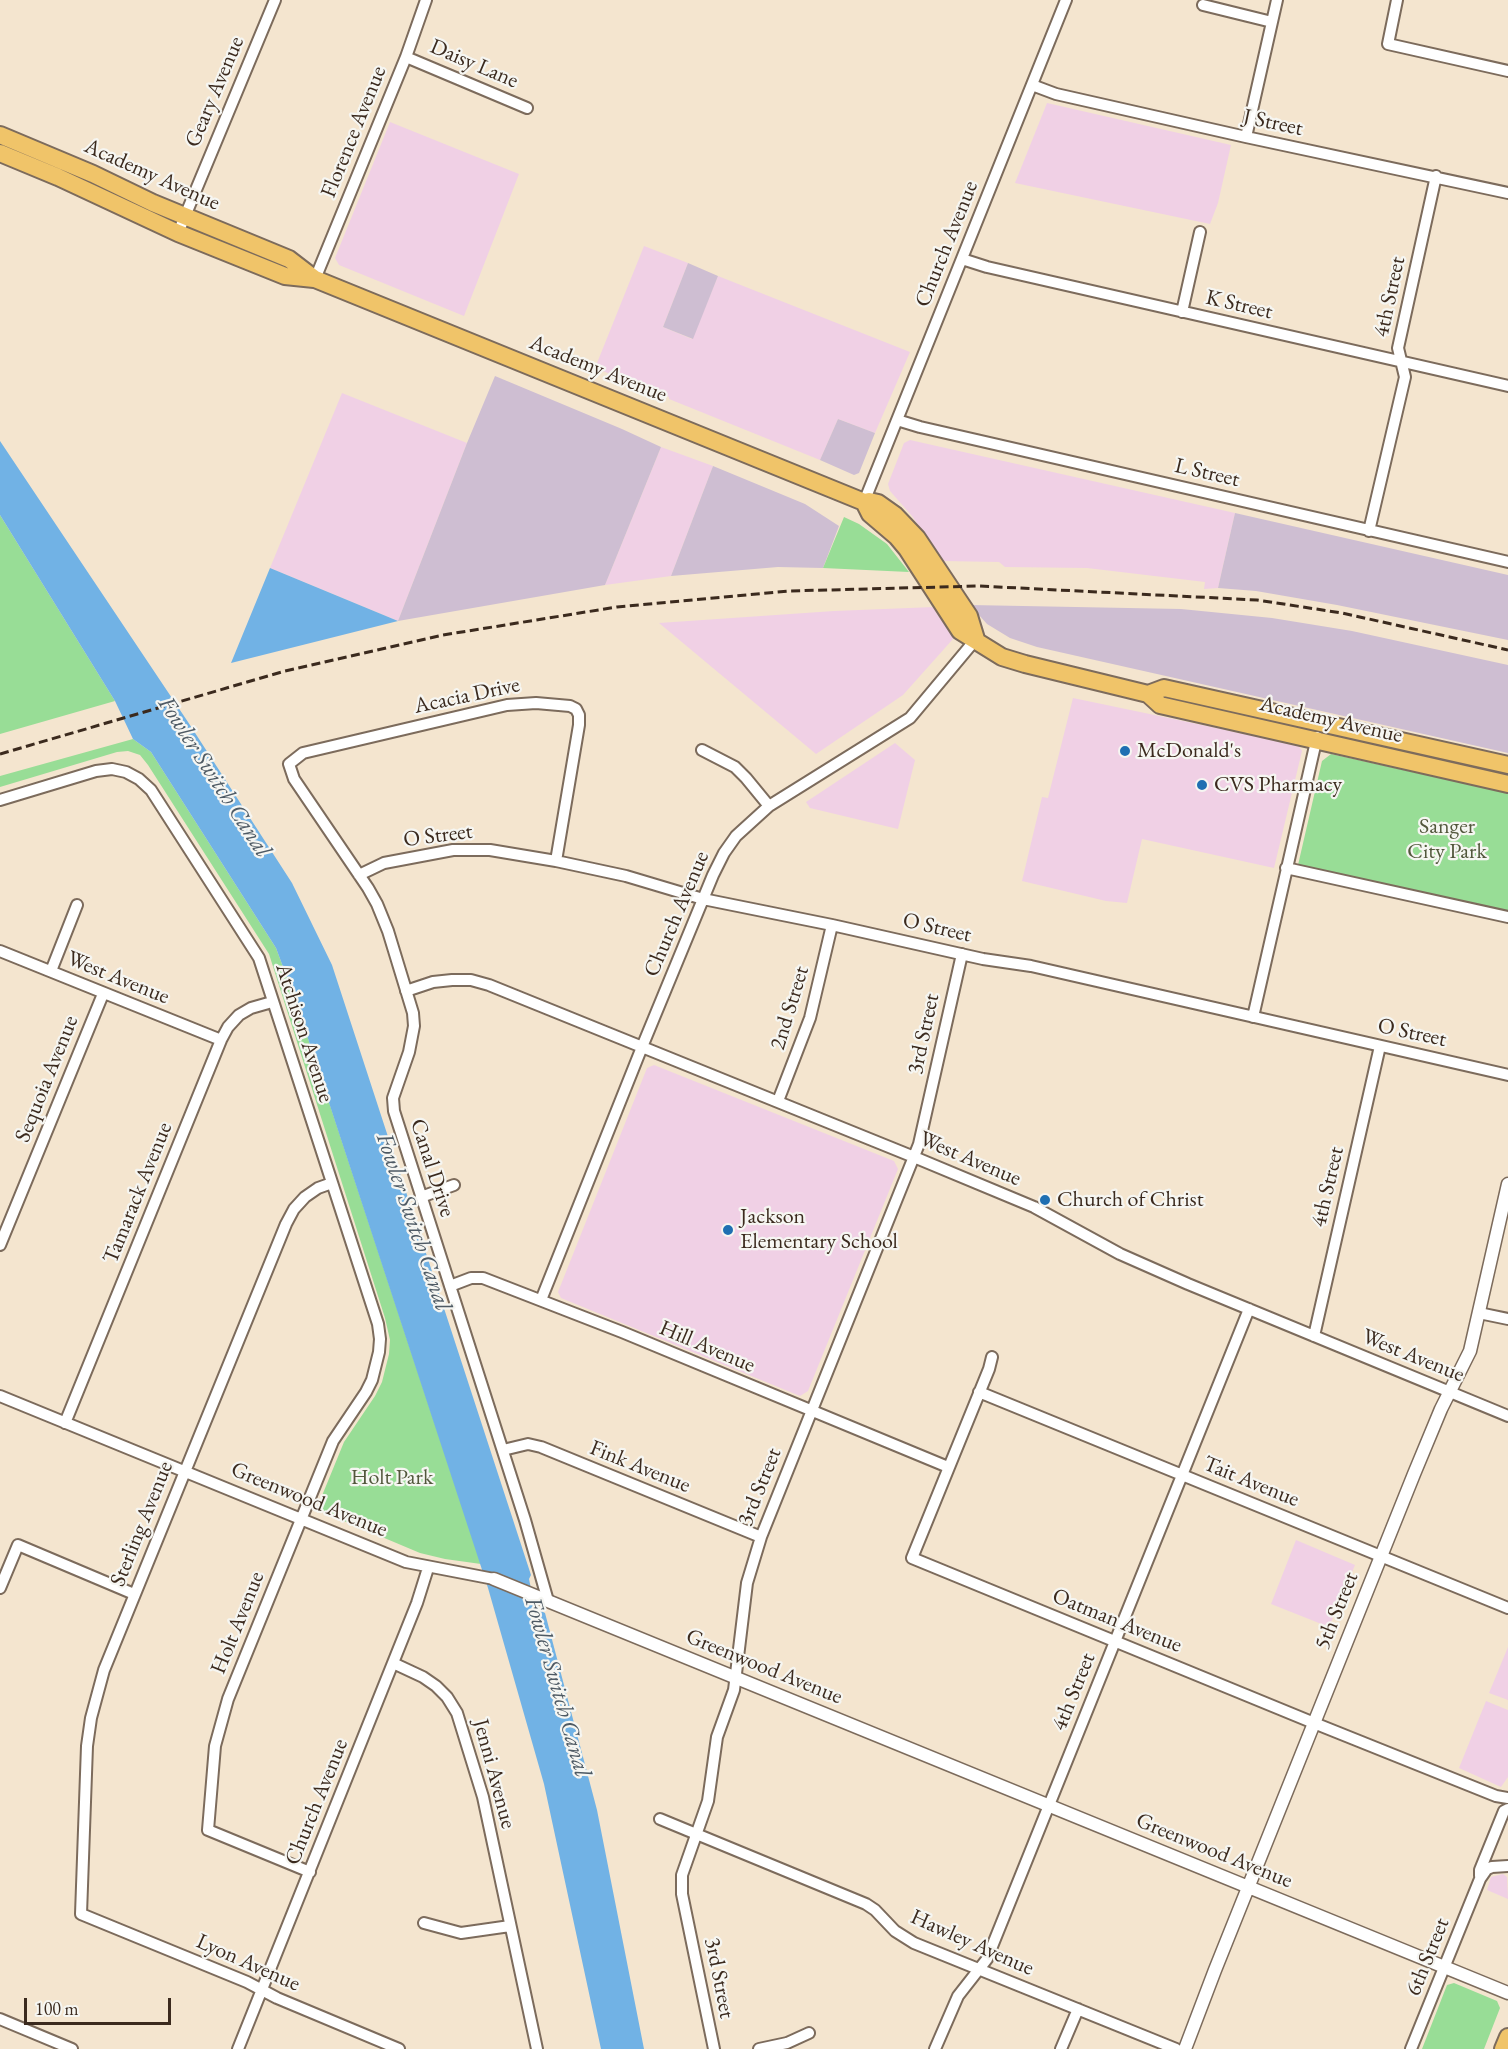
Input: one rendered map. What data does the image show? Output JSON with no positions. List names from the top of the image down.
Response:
{
  "streets": {
    "main road": ["Academy Avenue"],
    "street": [
      "Daisy Lane",
      "Geary Avenue",
      "J Street",
      "Florence Avenue",
      "Church Avenue",
      "4th Street",
      "K Street",
      "L Street",
      "Acacia Drive",
      "O Street",
      "West Avenue",
      "2nd Street",
      "Atchison Avenue",
      "3rd Street",
      "Sequoia Avenue",
      "Canal Drive",
      "Tamarack Avenue",
      "Hill Avenue",
      "Fink Avenue",
      "Tait Avenue",
      "Greenwood Avenue",
      "Sterling Avenue",
      "5th Street",
      "Oatman Avenue",
      "Holt Avenue",
      "Jenni Avenue",
      "Hawley Avenue",
      "6th Street",
      "Lyon Avenue"
    ]
  },
  "crossings": [
    ["Daisy Lane", "Florence Avenue"],
    ["Geary Avenue", "Academy Avenue"],
    ["J Street", "Church Avenue"],
    ["J Street", "4th Street"],
    ["Florence Avenue", "Academy Avenue"],
    ["Academy Avenue", "Church Avenue"],
    ["Church Avenue", "K Street"],
    ["Church Avenue", "L Street"],
    ["Church Avenue", "O Street"],
    ["Church Avenue", "West Avenue"],
    ["Church Avenue", "Hill Avenue"],
    ["Church Avenue", "Greenwood Avenue"],
    ["Church Avenue", "Holt Avenue"],
    ["Church Avenue", "Jenni Avenue"],
    ["Church Avenue", "Lyon Avenue"],
    ["4th Street", "K Street"],
    ["4th Street", "L Street"],
    ["4th Street", "O Street"],
    ["4th Street", "West Avenue"],
    ["4th Street", "Tait Avenue"],
    ["4th Street", "Greenwood Avenue"],
    ["4th Street", "Oatman Avenue"],
    ["4th Street", "Hawley Avenue"],
    ["Acacia Drive", "O Street"],
    ["Acacia Drive", "Canal Drive"],
    ["O Street", "2nd Street"],
    ["O Street", "3rd Street"],
    ["O Street", "Canal Drive"],
    ["West Avenue", "2nd Street"],
    ["West Avenue", "3rd Street"],
    ["West Avenue", "Sequoia Avenue"],
    ["West Avenue", "Canal Drive"],
    ["West Avenue", "Tamarack Avenue"],
    ["West Avenue", "5th Street"],
    ["Atchison Avenue", "Tamarack Avenue"],
    ["Atchison Avenue", "Sterling Avenue"],
    ["Atchison Avenue", "Holt Avenue"],
    ["3rd Street", "Hill Avenue"],
    ["3rd Street", "Fink Avenue"],
    ["3rd Street", "Greenwood Avenue"],
    ["3rd Street", "Hawley Avenue"],
    ["Canal Drive", "Hill Avenue"],
    ["Canal Drive", "Fink Avenue"],
    ["Canal Drive", "Greenwood Avenue"],
    ["Tamarack Avenue", "Greenwood Avenue"],
    ["Hill Avenue", "Oatman Avenue"],
    ["Tait Avenue", "5th Street"],
    ["Tait Avenue", "Oatman Avenue"],
    ["Greenwood Avenue", "Sterling Avenue"],
    ["Greenwood Avenue", "5th Street"],
    ["Greenwood Avenue", "Holt Avenue"],
    ["Greenwood Avenue", "6th Street"],
    ["Sterling Avenue", "Lyon Avenue"],
    ["5th Street", "Oatman Avenue"]
  ],
  "water": ["Fowler Switch Canal"],
  "parks": ["Sanger City Park", "Holt Park"],
  "places": [
    "McDonald's",
    "CVS Pharmacy",
    "Church of Christ",
    "Jackson Elementary School"
  ],
  "scale_bar": "100 m"
}
